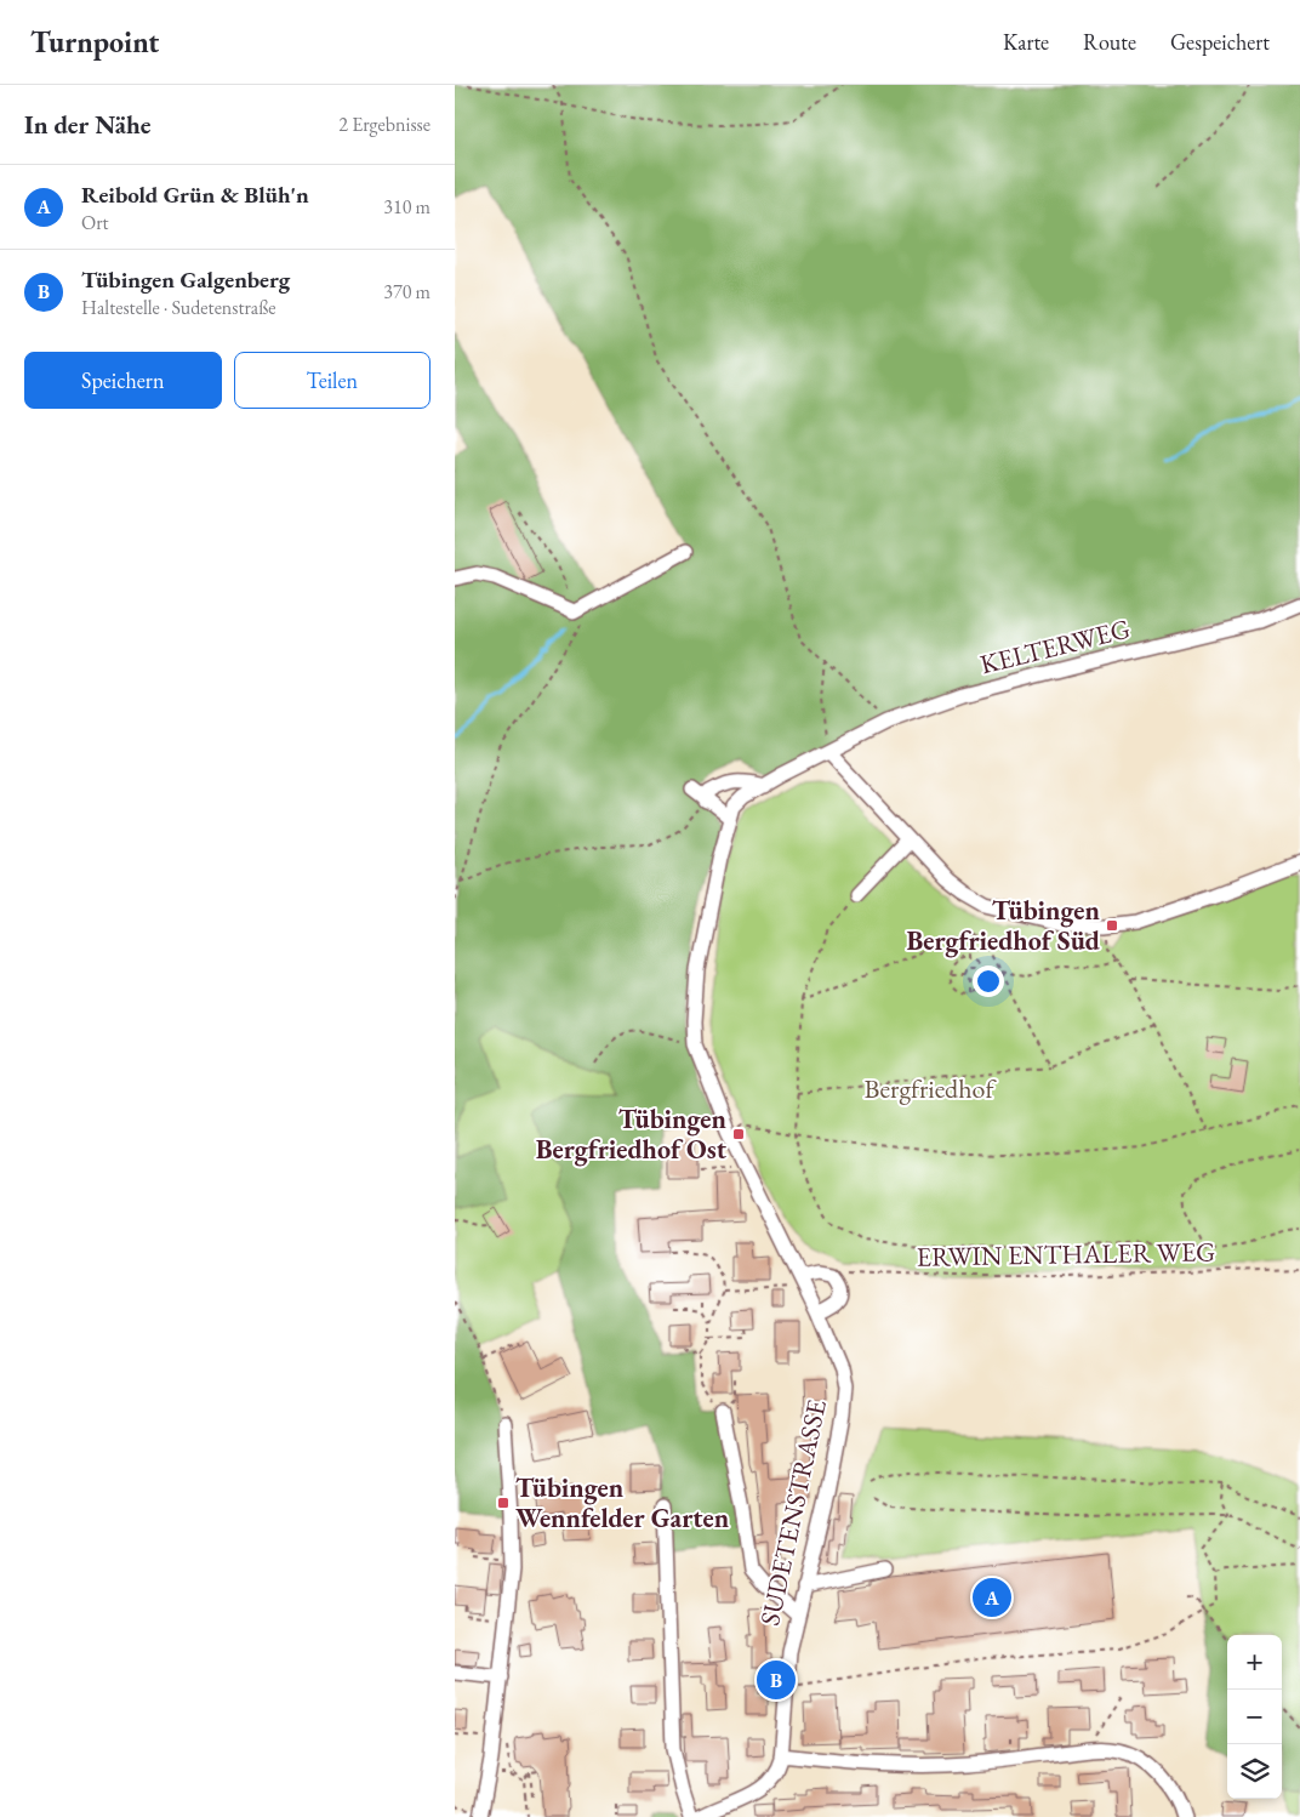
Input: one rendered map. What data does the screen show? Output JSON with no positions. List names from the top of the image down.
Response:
{
  "streets": {
    "street": ["KELTERWEG", "SUDETENSTRASSE"],
    "path": ["ERWIN ENTHALER WEG"]
  },
  "crossings": [
    ["KELTERWEG", "SUDETENSTRASSE"],
    ["ERWIN ENTHALER WEG", "SUDETENSTRASSE"]
  ],
  "parks": ["Bergfriedhof"],
  "places": {
    "transit": ["Tübingen Bergfriedhof Süd", "Tübingen Bergfriedhof Ost", "Tübingen Wennfelder Garten"]
  },
  "page": {
    "header": "Turnpoint",
    "nav": ["Karte", "Route", "Gespeichert"],
    "heading": ["In der Nähe", "2 Ergebnisse"],
    "list": [
      {
        "mark": "A",
        "name": "Reibold Grün & Blüh'n",
        "note": "Ort",
        "value": "310 m"
      },
      {
        "mark": "B",
        "name": "Tübingen Galgenberg",
        "note": "Haltestelle · Sudetenstraße",
        "value": "370 m"
      }
    ],
    "buttons": ["Speichern", "Teilen"],
    "pins": ["A", "B"],
    "map_buttons": ["+", "−"]
  }
}
